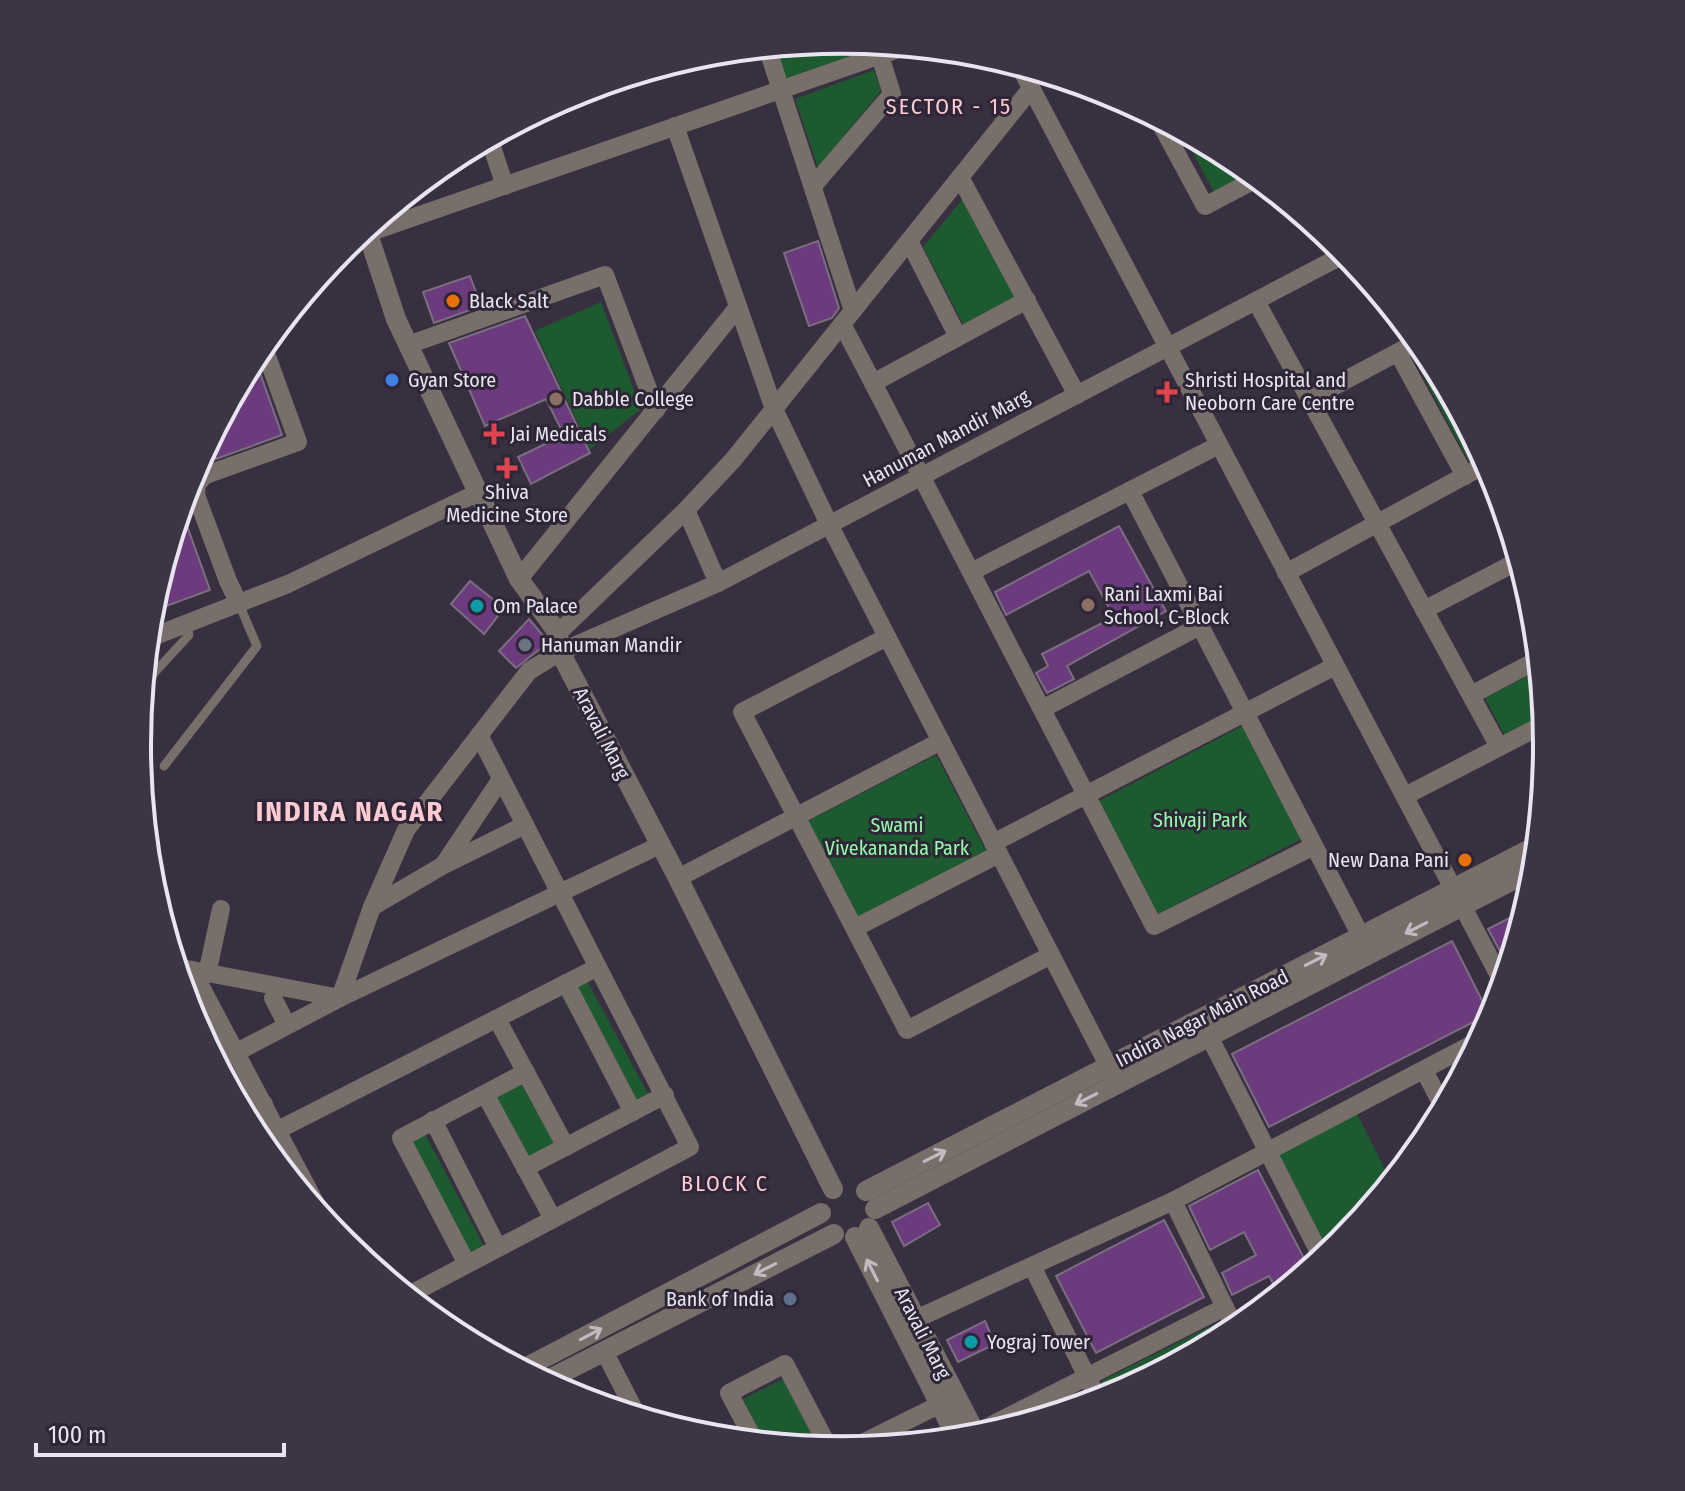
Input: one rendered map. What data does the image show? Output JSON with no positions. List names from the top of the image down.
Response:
{
  "streets": {
    "street": ["Hanuman Mandir Marg", "Aravali Marg", "Indira Nagar Main Road"]
  },
  "crossings": [
    ["Hanuman Mandir Marg", "Aravali Marg"],
    ["Aravali Marg", "Indira Nagar Main Road"]
  ],
  "districts": ["SECTOR - 15", "INDIRA NAGAR", "BLOCK C"],
  "parks": ["Shivaji Park", "Swami Vivekananda Park"],
  "places": {
    "other": [
      "Black Salt",
      "Gyan Store",
      "Dabble College",
      "Rani Laxmi Bai School, C-Block",
      "Om Palace",
      "Hanuman Mandir",
      "New Dana Pani",
      "Bank of India",
      "Yograj Tower"
    ],
    "health": ["Shristi Hospital and Neoborn Care Centre", "Jai Medicals", "Shiva Medicine Store"]
  },
  "scale_bar": "100 m"
}
